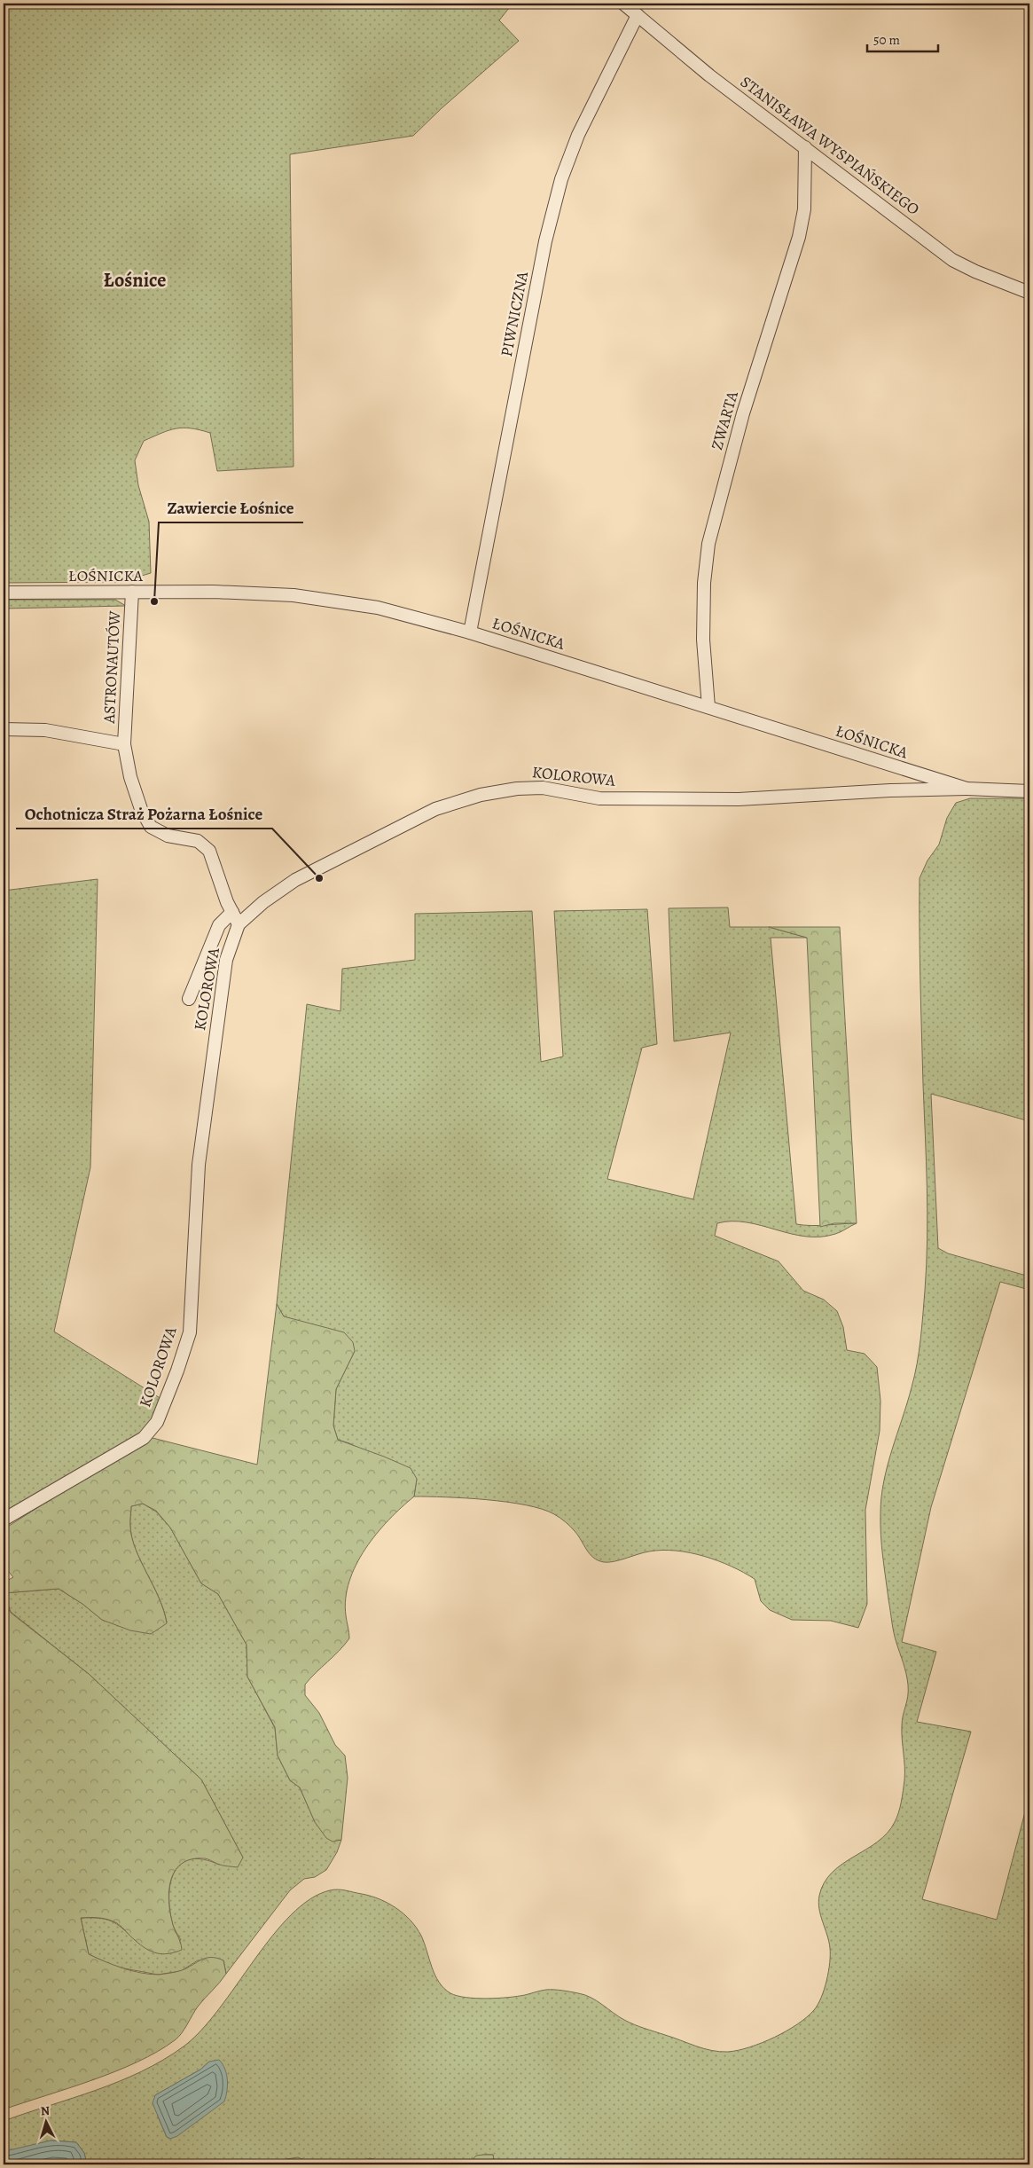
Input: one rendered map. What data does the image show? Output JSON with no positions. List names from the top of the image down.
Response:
{
  "streets": {
    "street": [
      "STANISŁAWA WYSPIAŃSKIEGO",
      "PIWNICZNA",
      "ZWARTA",
      "ŁOŚNICKA",
      "ASTRONAUTÓW",
      "KOLOROWA"
    ]
  },
  "crossings": [
    ["STANISŁAWA WYSPIAŃSKIEGO", "PIWNICZNA"],
    ["STANISŁAWA WYSPIAŃSKIEGO", "ZWARTA"],
    ["PIWNICZNA", "ŁOŚNICKA"],
    ["ZWARTA", "ŁOŚNICKA"],
    ["ŁOŚNICKA", "ASTRONAUTÓW"],
    ["ŁOŚNICKA", "KOLOROWA"],
    ["ASTRONAUTÓW", "KOLOROWA"]
  ],
  "districts": ["Łośnice"],
  "places": ["Zawiercie Łośnice", "Ochotnicza Straż Pożarna Łośnice"],
  "scale_bar": "50 m",
  "north": "top"
}
